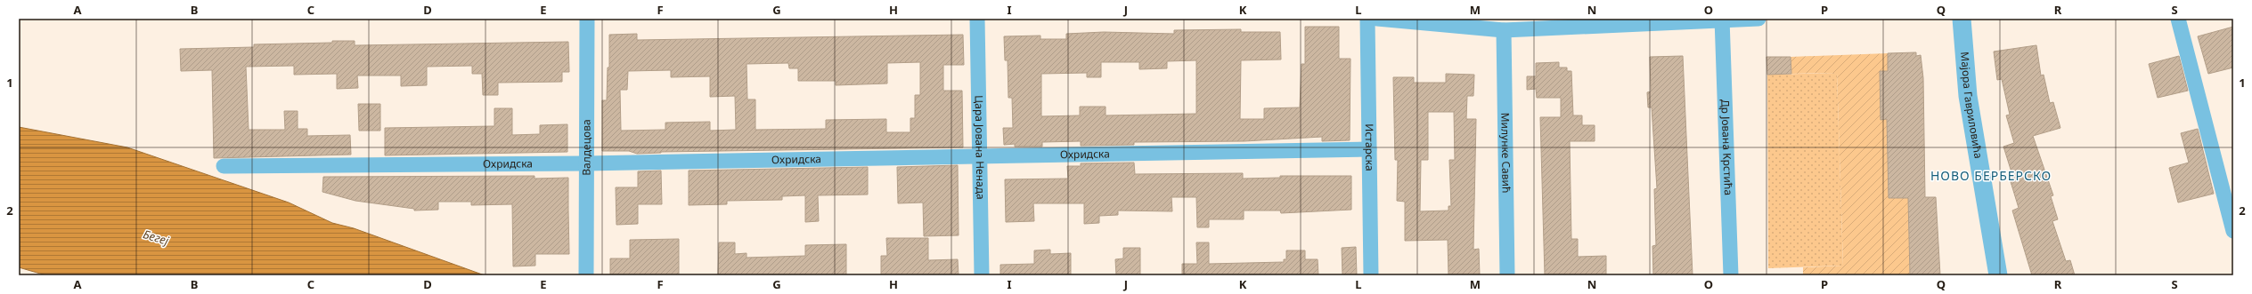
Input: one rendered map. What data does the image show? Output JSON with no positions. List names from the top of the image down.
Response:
{
  "streets": {
    "street": [
      "Мајора Гавриловића",
      "Валдецова",
      "Др Јована Крстића",
      "Цара Јована Ненада",
      "Истарска",
      "Милунке Савић",
      "Охридска"
    ]
  },
  "crossings": [
    ["Валдецова", "Охридска"],
    ["Цара Јована Ненада", "Охридска"],
    ["Истарска", "Охридска"]
  ],
  "districts": ["НОВО БЕРБЕРСКО"],
  "water": ["Бегеј"],
  "grid": {
    "columns": [
      "A",
      "B",
      "C",
      "D",
      "E",
      "F",
      "G",
      "H",
      "I",
      "J",
      "K",
      "L",
      "M",
      "N",
      "O",
      "P",
      "Q",
      "R",
      "S"
    ],
    "rows": ["1", "2"]
  }
}
